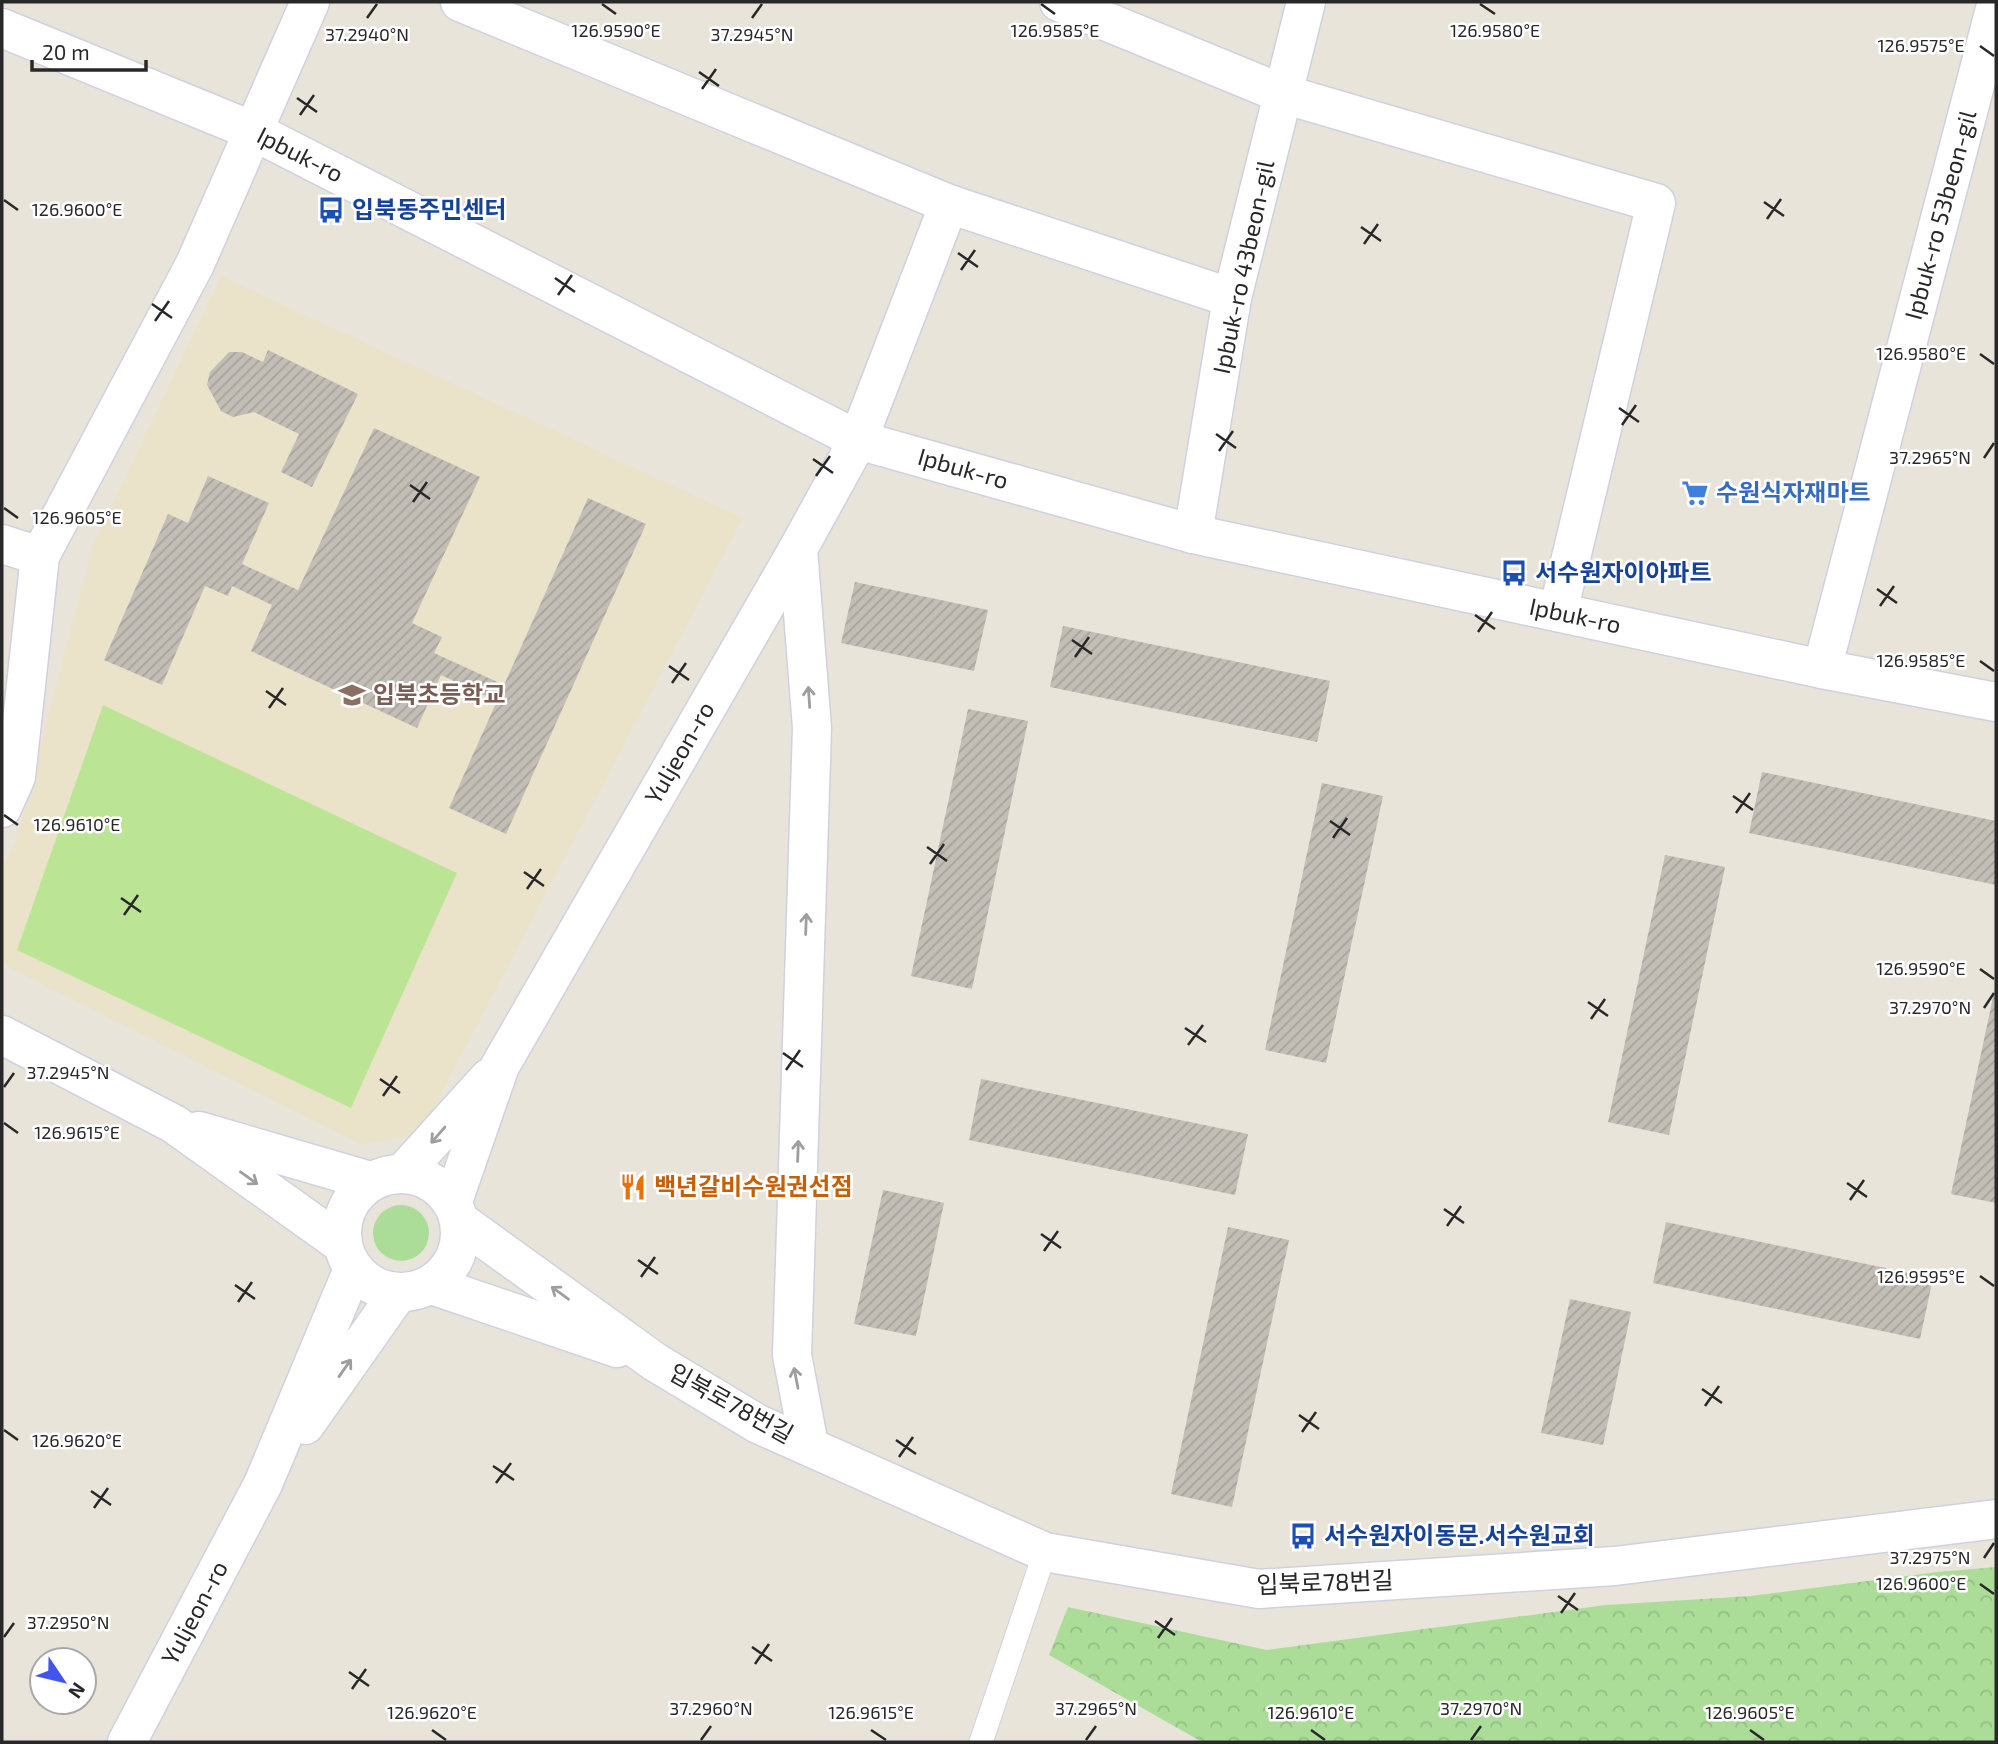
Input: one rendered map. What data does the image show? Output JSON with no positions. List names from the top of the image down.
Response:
{
  "streets": {
    "street": [
      "Ipbuk-ro",
      "Ipbuk-ro 53beon-gil",
      "Ipbuk-ro 43beon-gil",
      "Yuljeon-ro",
      "입북로78번길"
    ]
  },
  "crossings": [
    ["Ipbuk-ro", "Ipbuk-ro 53beon-gil"],
    ["Ipbuk-ro", "Ipbuk-ro 43beon-gil"],
    ["Ipbuk-ro", "Yuljeon-ro"]
  ],
  "places": {
    "bus stop": ["입북동주민센터", "서수원자이아파트", "서수원자이동문.서수원교회"],
    "supermarket": ["수원식자재마트"],
    "school or university": ["입북초등학교"],
    "restaurant": ["백년갈비수원권선점"]
  },
  "scale_bar": "20 m",
  "north": "bottom right",
  "coordinates": [
    "126.9590°E",
    "126.9585°E",
    "126.9580°E",
    "37.2940°N",
    "37.2945°N",
    "126.9575°E",
    "126.9600°E",
    "37.2965°N",
    "126.9605°E",
    "126.9610°E",
    "37.2970°N",
    "126.9615°E",
    "126.9595°E",
    "126.9620°E",
    "37.2975°N",
    "37.2950°N",
    "37.2960°N"
  ]
}
